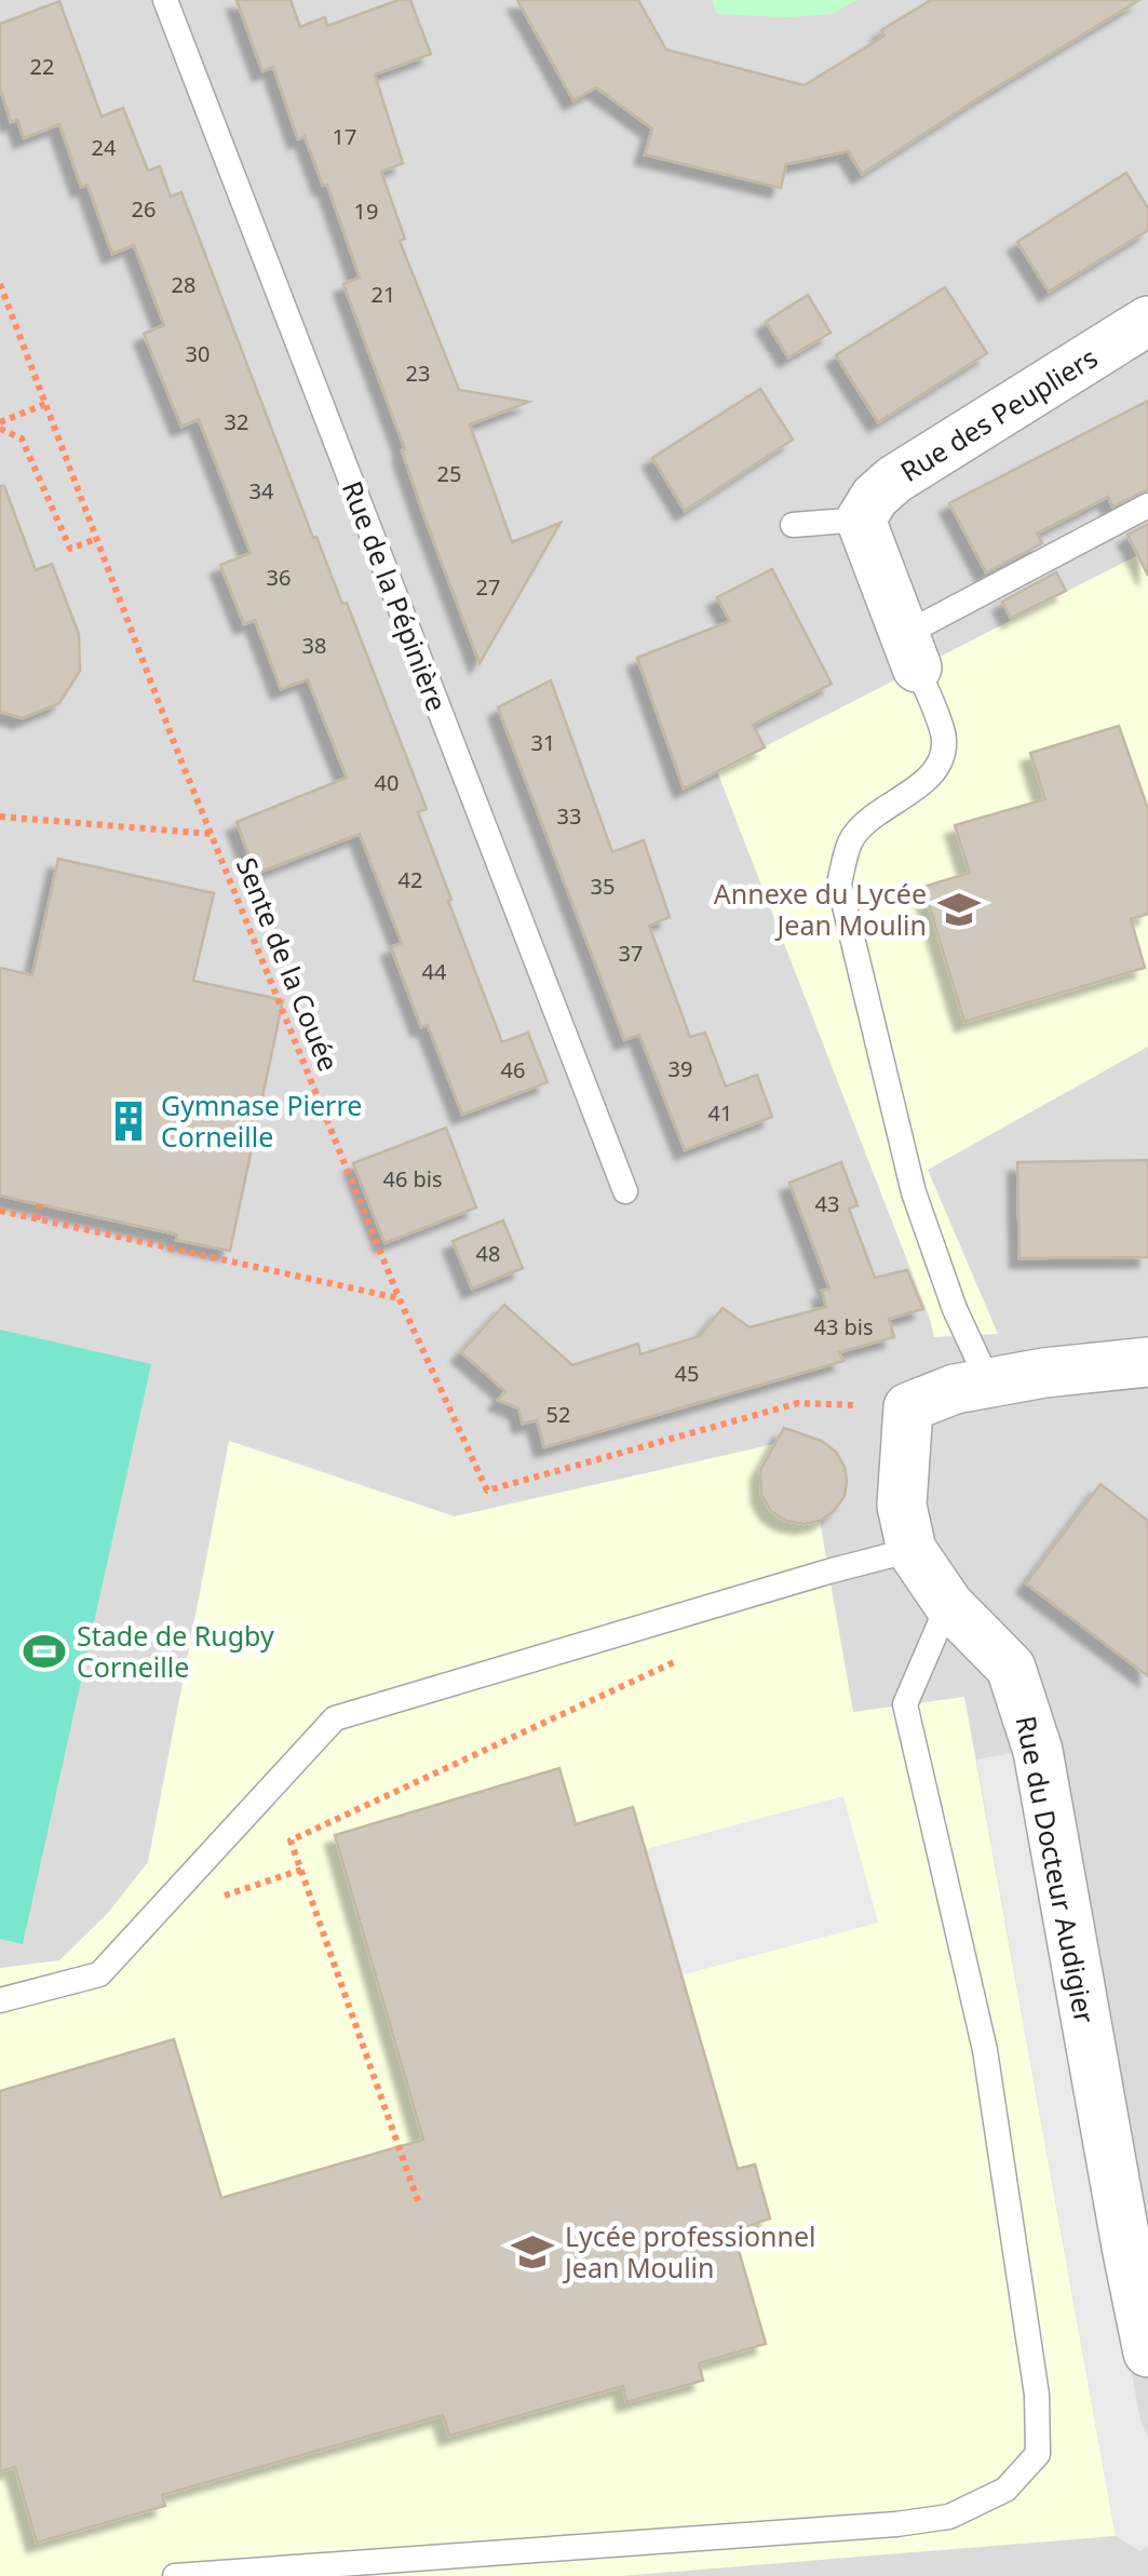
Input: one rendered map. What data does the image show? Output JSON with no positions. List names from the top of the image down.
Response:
{
  "streets": {
    "street": ["Rue des Peupliers", "Rue du Docteur Audigier"],
    "lane": ["Rue de la Pépinière"],
    "path": ["Sente de la Couée"]
  },
  "crossings": [
    ["Sente de la Couée", "Rue du Docteur Audigier"]
  ],
  "places": {
    "school or university": ["Annexe du Lycée Jean Moulin", "Lycée professionnel Jean Moulin"],
    "building": ["Gymnase Pierre Corneille"],
    "sports": ["Stade de Rugby Corneille"]
  },
  "house_numbers": [
    "22",
    "17",
    "24",
    "26",
    "19",
    "28",
    "21",
    "30",
    "23",
    "32",
    "25",
    "34",
    "36",
    "27",
    "38",
    "31",
    "40",
    "33",
    "42",
    "35",
    "37",
    "44",
    "39",
    "46",
    "41",
    "46 bis",
    "43",
    "48",
    "43 bis",
    "45",
    "52"
  ]
}
